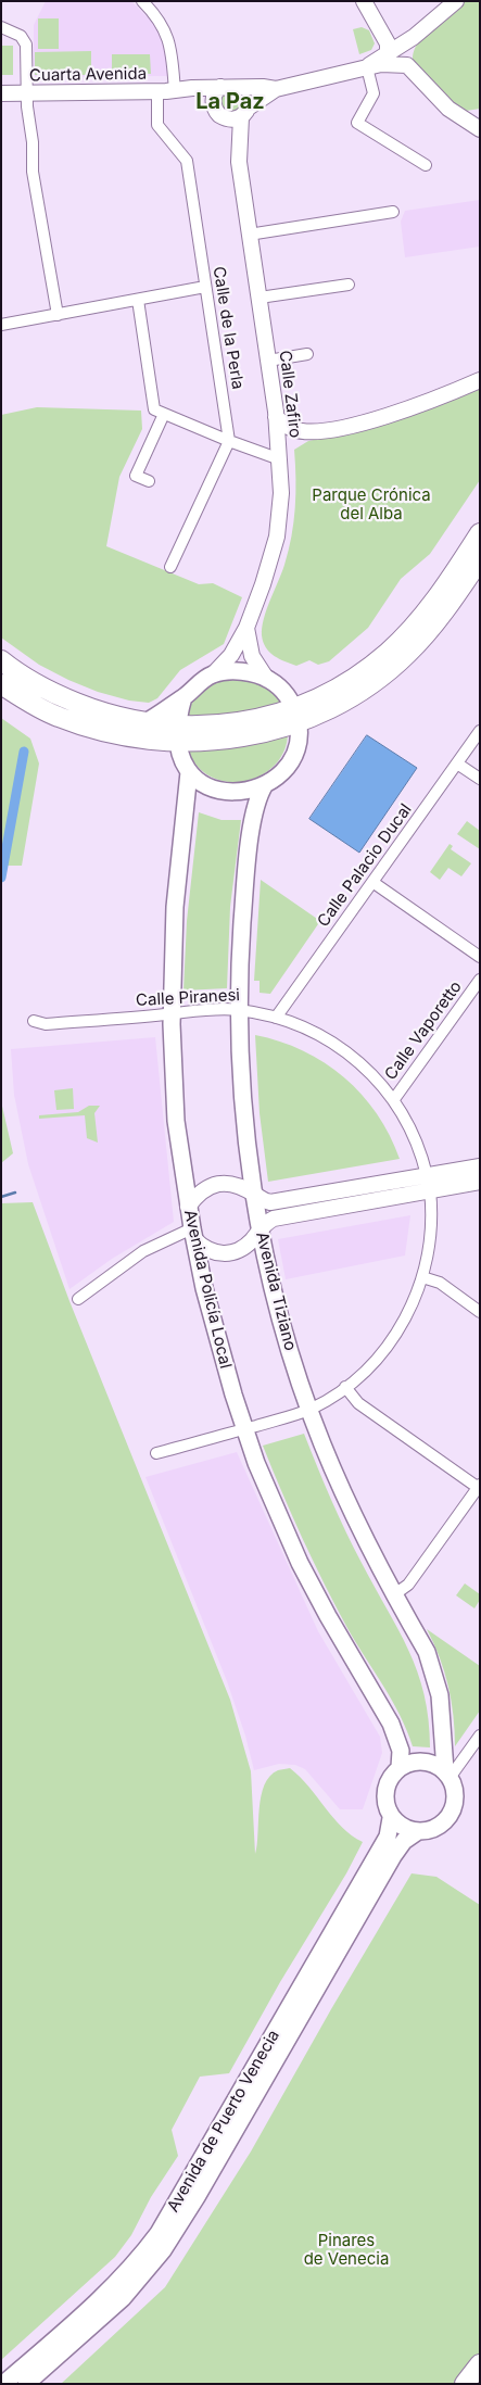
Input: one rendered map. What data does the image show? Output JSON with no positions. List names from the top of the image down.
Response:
{
  "streets": {
    "main road": ["Avenida Policía Local", "Avenida Tiziano", "Avenida de Puerto Venecia"],
    "street": [
      "Cuarta Avenida",
      "Calle de la Perla",
      "Calle Zafiro",
      "Calle Palacio Ducal",
      "Calle Piranesi",
      "Calle Vaporetto"
    ]
  },
  "crossings": [
    ["Cuarta Avenida", "Calle de la Perla"],
    ["Cuarta Avenida", "Calle Zafiro"],
    ["Calle Palacio Ducal", "Calle Piranesi"],
    ["Calle Piranesi", "Calle Vaporetto"],
    ["Calle Piranesi", "Avenida Policía Local"],
    ["Calle Piranesi", "Avenida Tiziano"],
    ["Avenida Policía Local", "Avenida Tiziano"],
    ["Avenida Policía Local", "Avenida de Puerto Venecia"],
    ["Avenida Tiziano", "Avenida de Puerto Venecia"]
  ],
  "districts": ["La Paz"],
  "parks": ["Parque Crónica del Alba", "Pinares de Venecia"]
}
